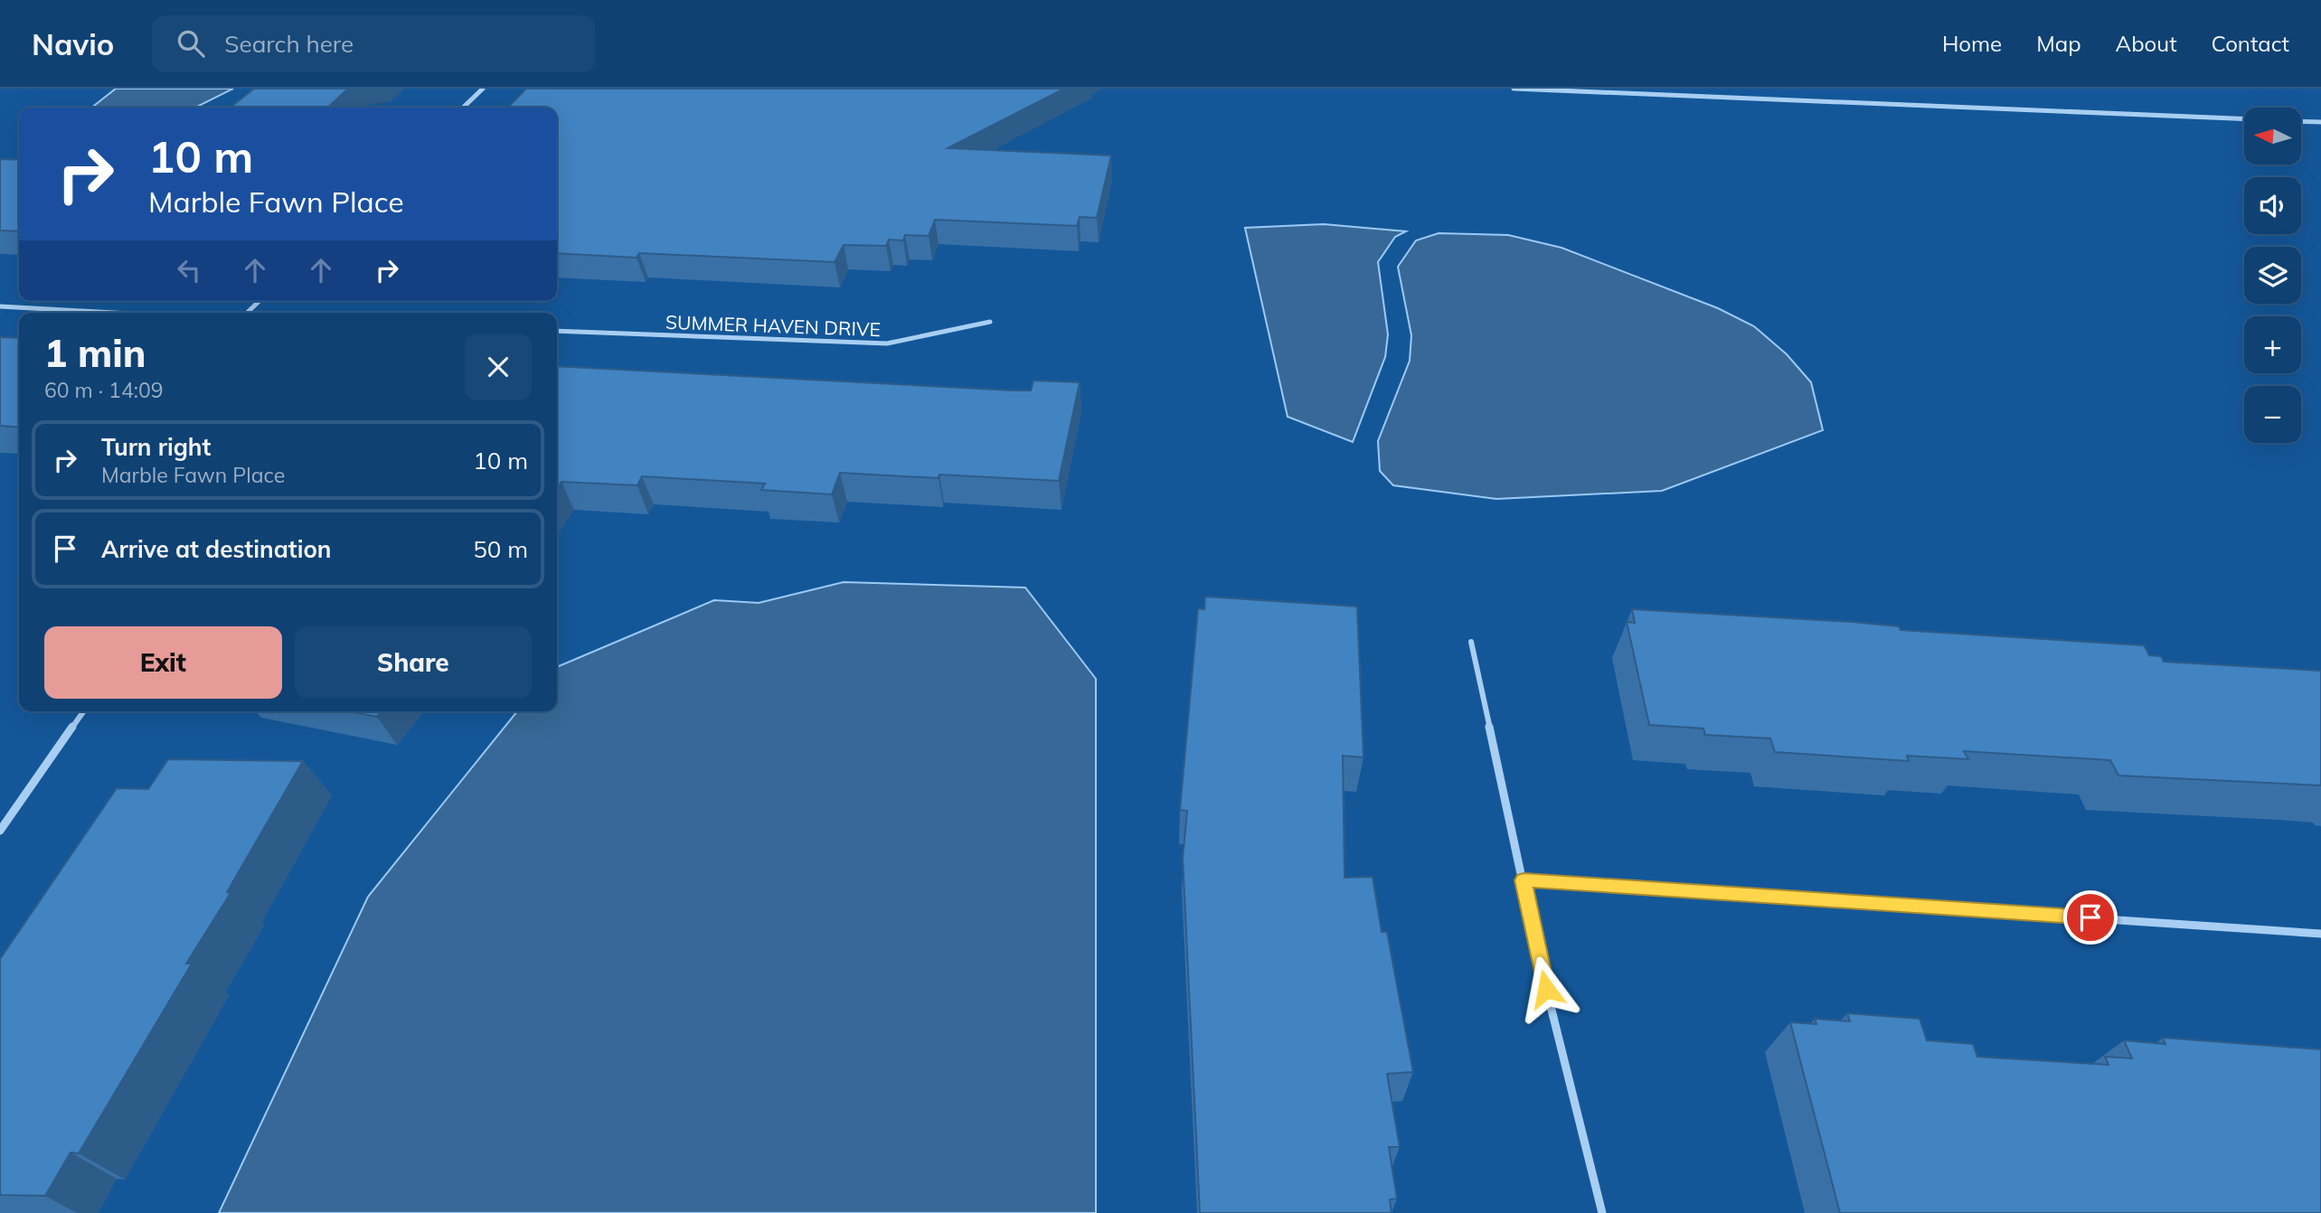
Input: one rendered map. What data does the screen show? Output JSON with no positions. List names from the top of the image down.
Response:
{
  "streets": {
    "street": ["SUMMER HAVEN DRIVE"]
  },
  "north": "left",
  "page": {
    "header": "Navio",
    "search": "Search here",
    "nav": [
      "Home",
      "Map",
      "About",
      "Contact"
    ],
    "map_buttons": ["+", "−"],
    "turn": ["10 m", "Marble Fawn Place"],
    "heading": ["1 min", "60 m · 14:09"],
    "list": [
      {
        "name": "Turn right",
        "note": "Marble Fawn Place",
        "value": "10 m"
      },
      {
        "name": "Arrive at destination",
        "value": "50 m"
      }
    ],
    "buttons": ["Exit", "Share"]
  }
}
